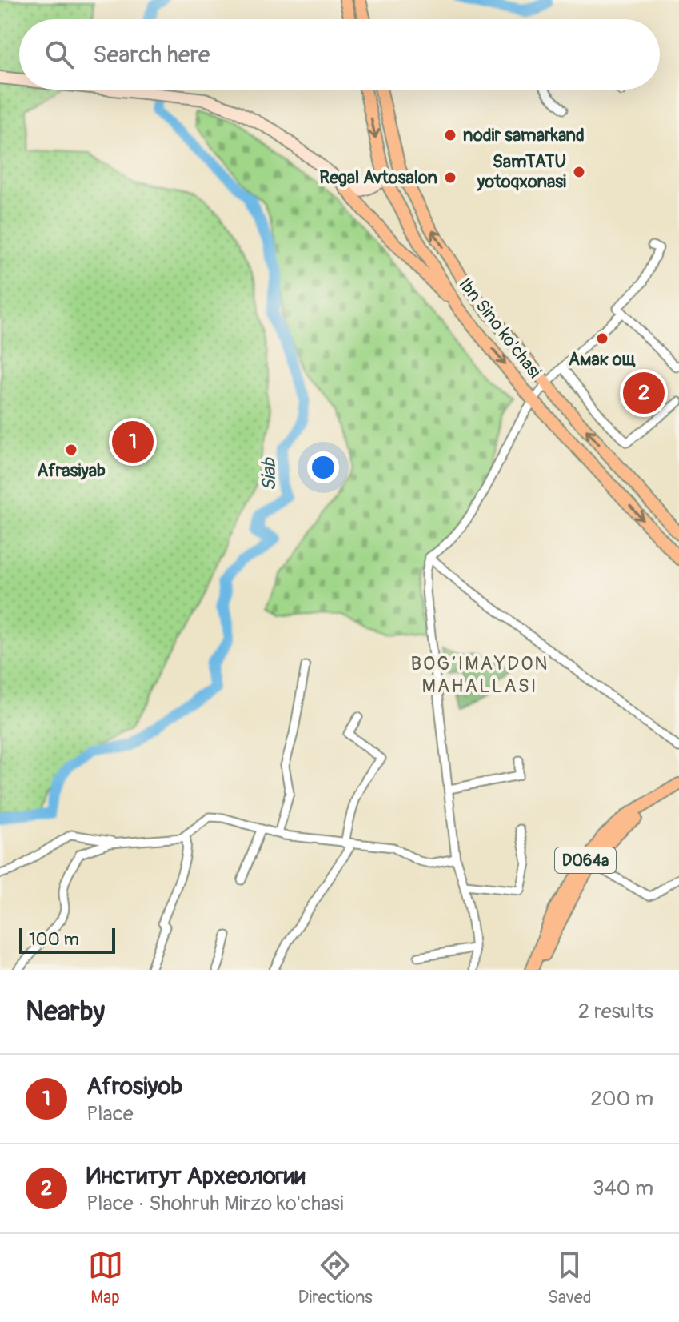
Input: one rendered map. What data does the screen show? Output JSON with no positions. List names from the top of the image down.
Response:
{
  "streets": {
    "main road": ["Ibn Sino ko'chasi", "D064a"]
  },
  "districts": ["BOG‘IMAYDON MAHALLASI"],
  "water": ["Siab"],
  "places": [
    "nodir samarkand",
    "SamTATU yotoqxonasi",
    "Regal Avtosalon",
    "Амак ощ",
    "Afrasiyab"
  ],
  "scale_bar": "100 m",
  "page": {
    "search": "Search here",
    "pins": ["2", "1"],
    "scale": "100 m",
    "heading": ["Nearby", "2 results"],
    "list": [
      {
        "mark": "1",
        "name": "Afrosiyob",
        "note": "Place",
        "value": "200 m"
      },
      {
        "mark": "2",
        "name": "Институт Археологии",
        "note": "Place · Shohruh Mirzo ko'chasi",
        "value": "340 m"
      }
    ],
    "nav": ["Map", "Directions", "Saved"]
  }
}
